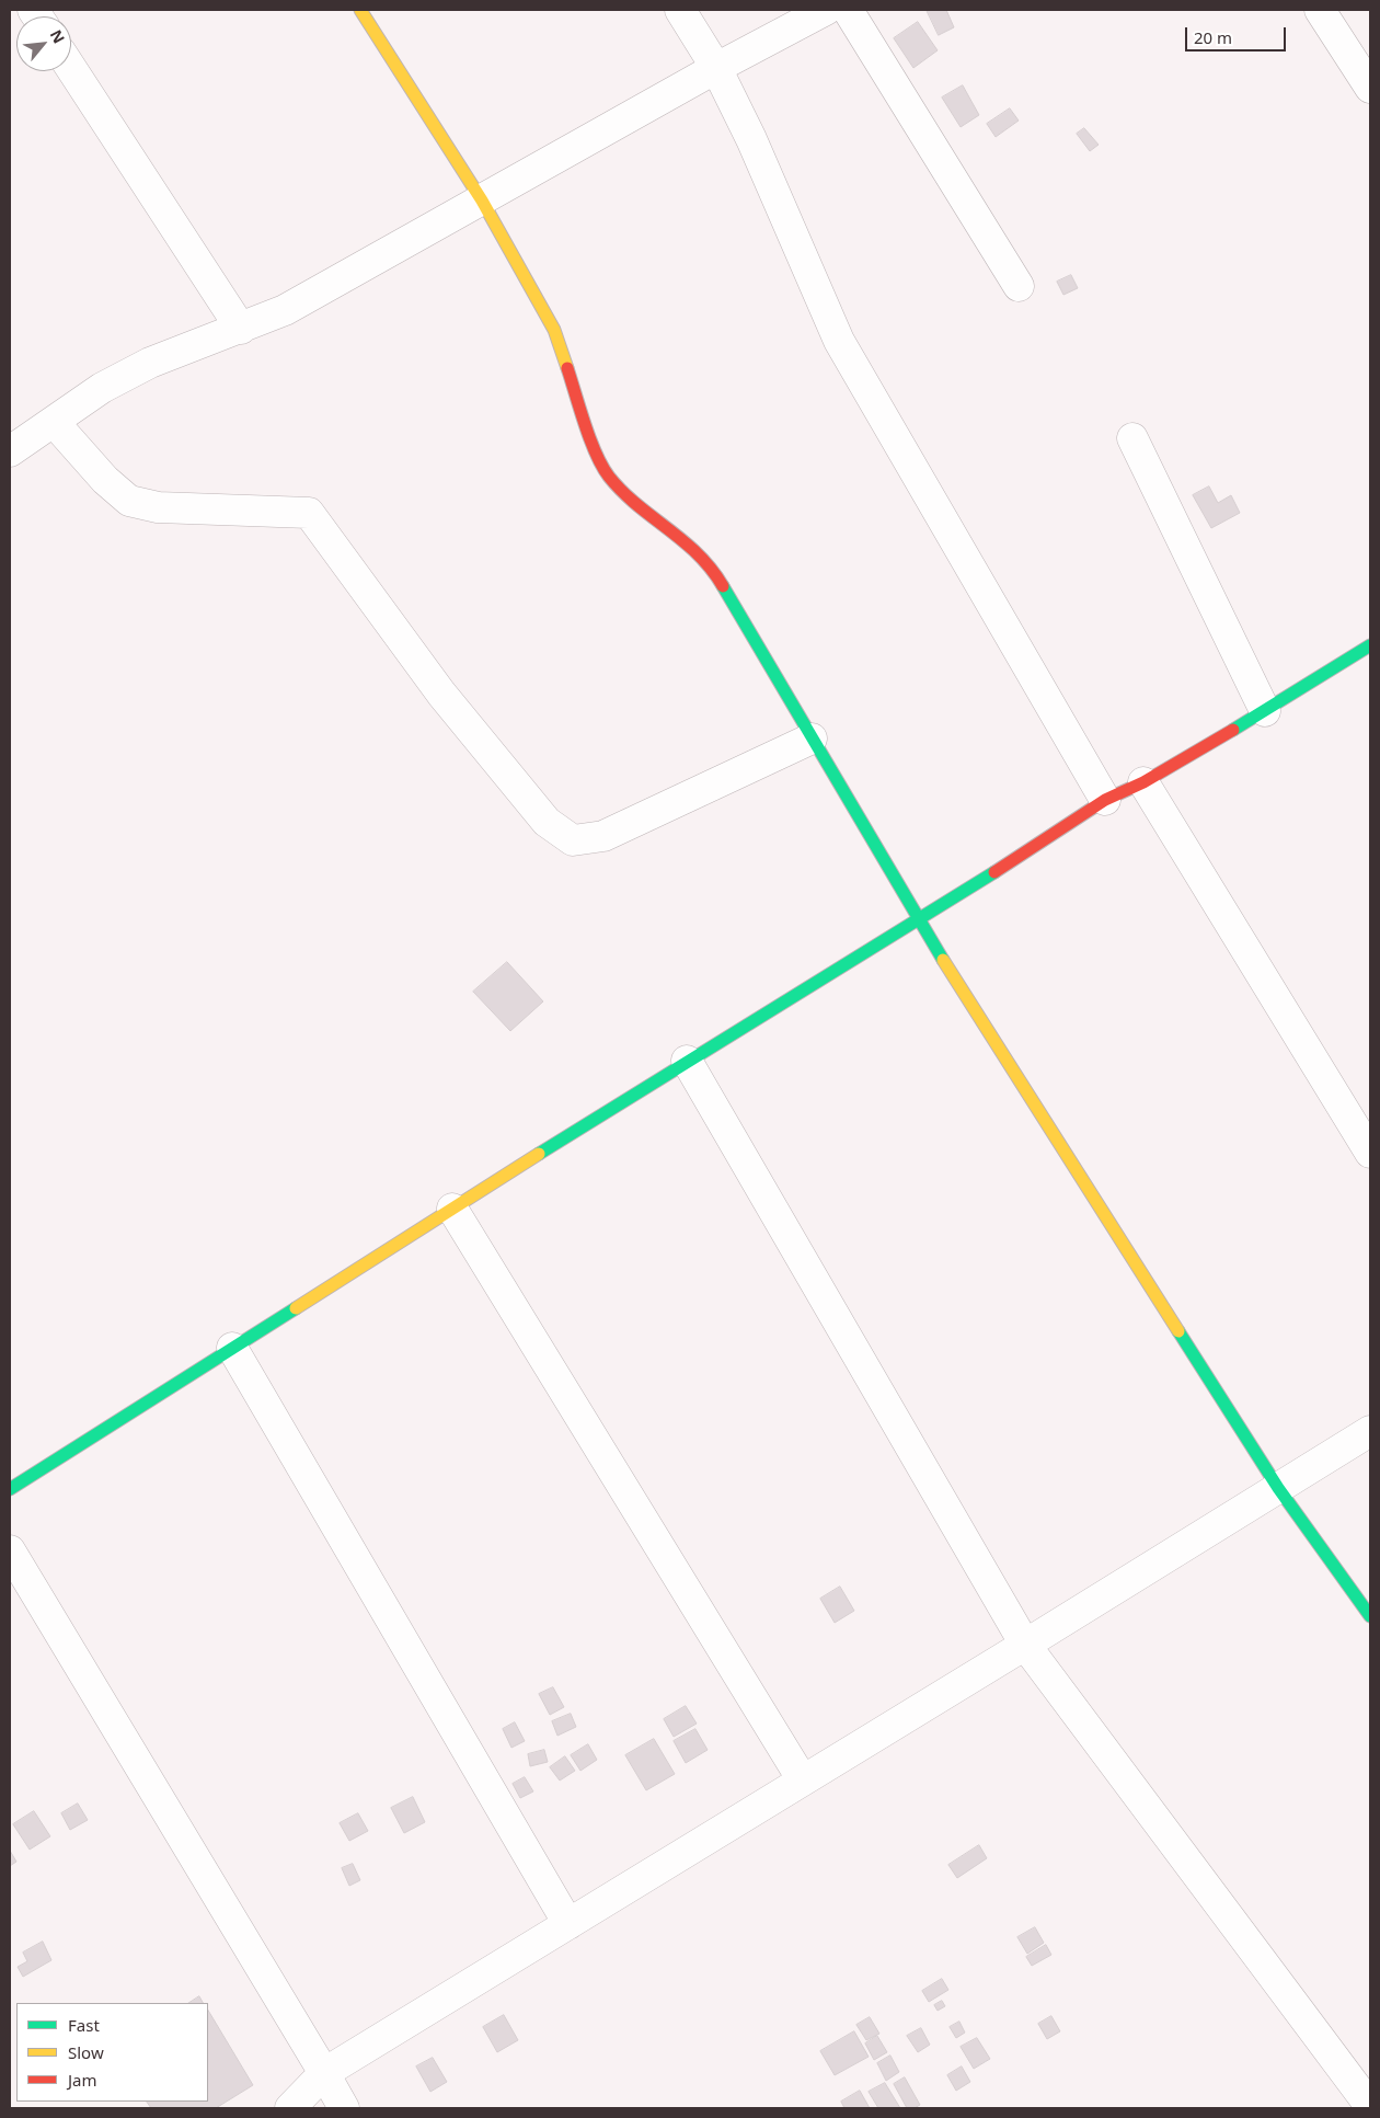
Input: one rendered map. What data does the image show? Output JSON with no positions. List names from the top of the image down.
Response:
{
  "legend": ["Fast", "Slow", "Jam"],
  "scale_bar": "20 m",
  "north": "top right"
}
